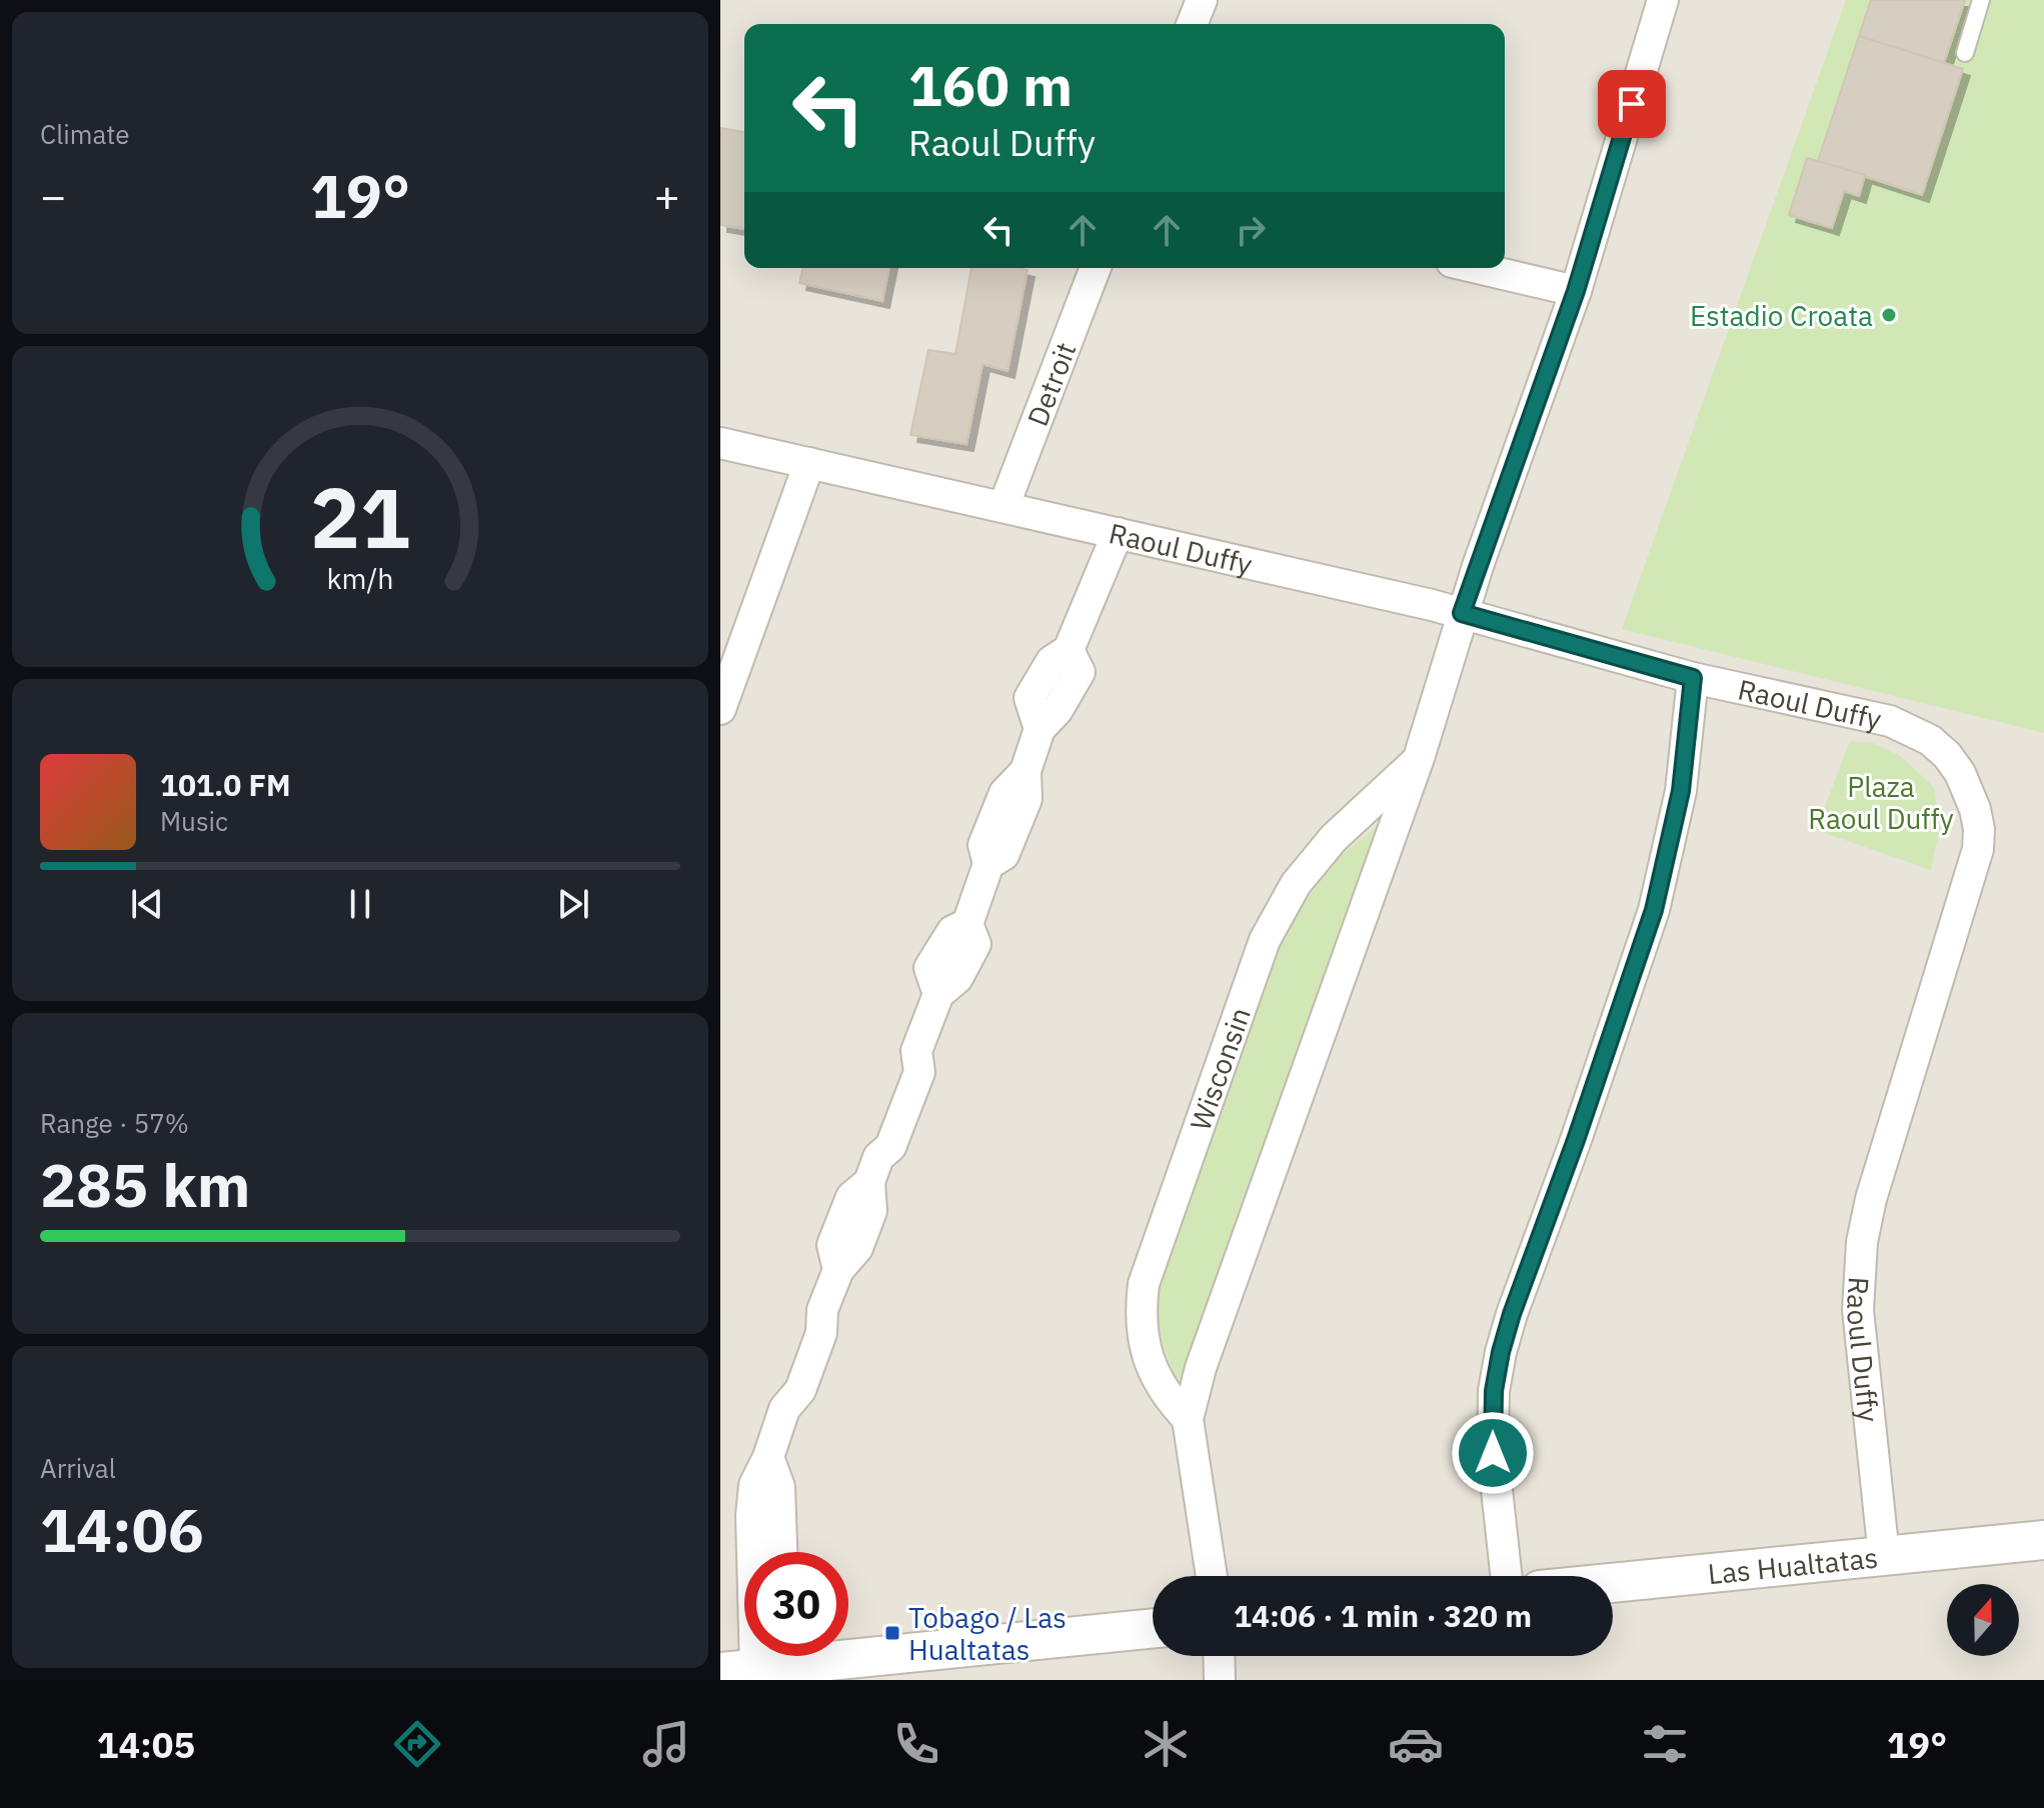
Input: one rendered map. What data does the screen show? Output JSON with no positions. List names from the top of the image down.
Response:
{
  "streets": {
    "street": [
      "Detroit",
      "Raoul Duffy",
      "Wisconsin",
      "Las Hualtatas"
    ]
  },
  "crossings": [
    ["Detroit", "Raoul Duffy"],
    ["Raoul Duffy", "Las Hualtatas"]
  ],
  "parks": ["Plaza Raoul Duffy"],
  "places": {
    "other": ["Estadio Croata"],
    "transit": ["Tobago / Las Hualtatas"]
  },
  "north": "top",
  "page": {
    "tile": [
      "Climate",
      ["Range · 57%", "285 km"],
      ["Arrival", "14:06"]
    ],
    "turn": ["160 m", "Raoul Duffy"],
    "heat": ["−", "19°", "+"],
    "song": ["101.0 FM", "Music"],
    "limit": "30",
    "trip": "14:06 · 1 min · 320 m",
    "tabs": ["14:05", "19°"],
    "gauge": ["21", "km/h"]
  }
}
